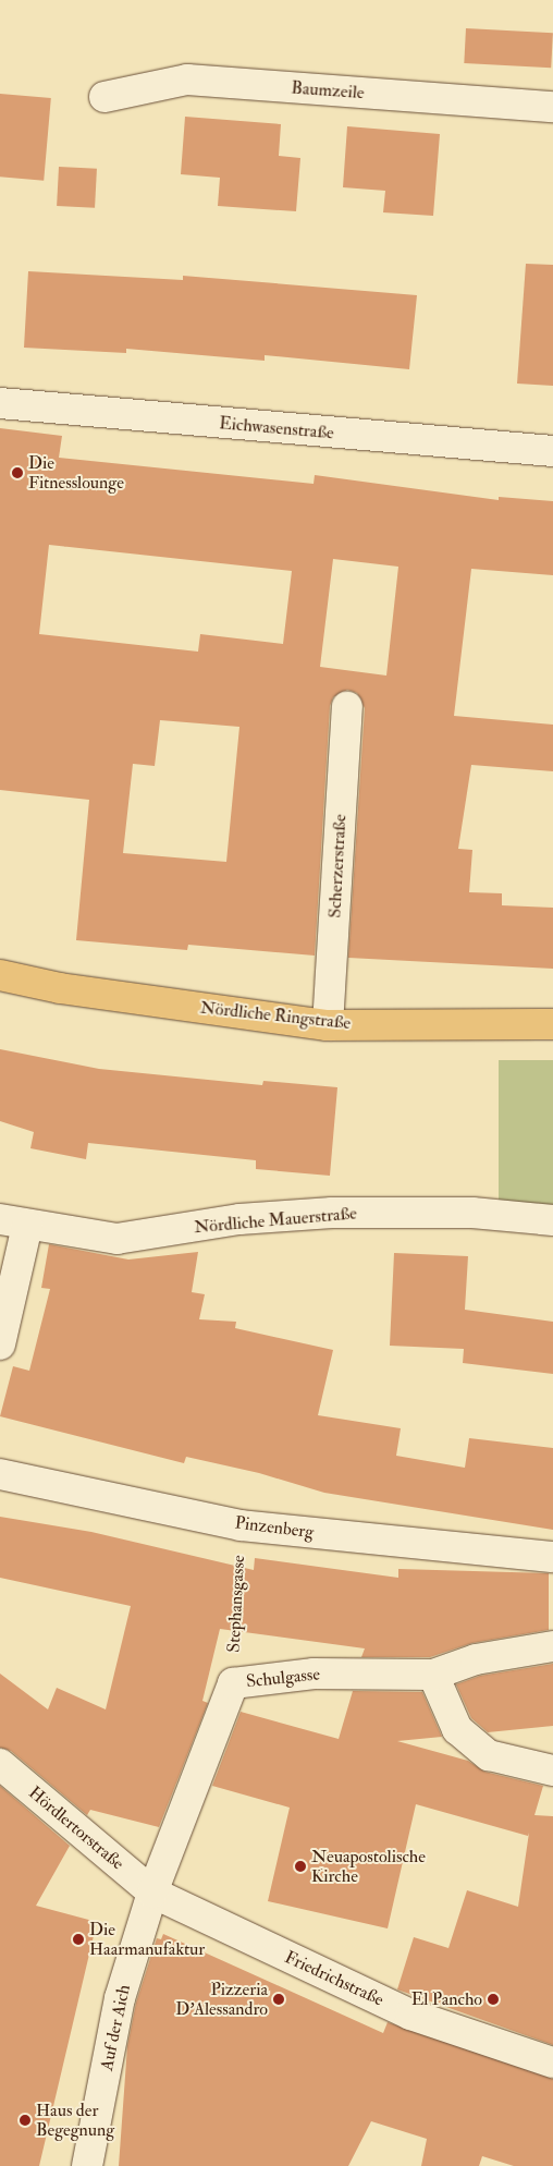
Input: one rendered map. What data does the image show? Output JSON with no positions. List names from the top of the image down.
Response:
{
  "streets": {
    "main road": ["Nördliche Ringstraße"],
    "street": [
      "Baumzeile",
      "Eichwasenstraße",
      "Scherzerstraße",
      "Nördliche Mauerstraße",
      "Pinzenberg",
      "Schulgasse",
      "Hördlertorstraße",
      "Friedrichstraße",
      "Auf der Aich"
    ],
    "path": ["Stephansgasse"]
  },
  "crossings": [
    ["Scherzerstraße", "Nördliche Ringstraße"],
    ["Pinzenberg", "Stephansgasse"],
    ["Stephansgasse", "Schulgasse"],
    ["Schulgasse", "Hördlertorstraße"],
    ["Schulgasse", "Friedrichstraße"],
    ["Schulgasse", "Auf der Aich"],
    ["Hördlertorstraße", "Friedrichstraße"],
    ["Hördlertorstraße", "Auf der Aich"],
    ["Friedrichstraße", "Auf der Aich"]
  ],
  "places": [
    "Die Fitnesslounge",
    "Neuapostolische Kirche",
    "Die Haarmanufaktur",
    "Pizzeria D’Alessandro",
    "El Pancho",
    "Haus der Begegnung"
  ]
}
